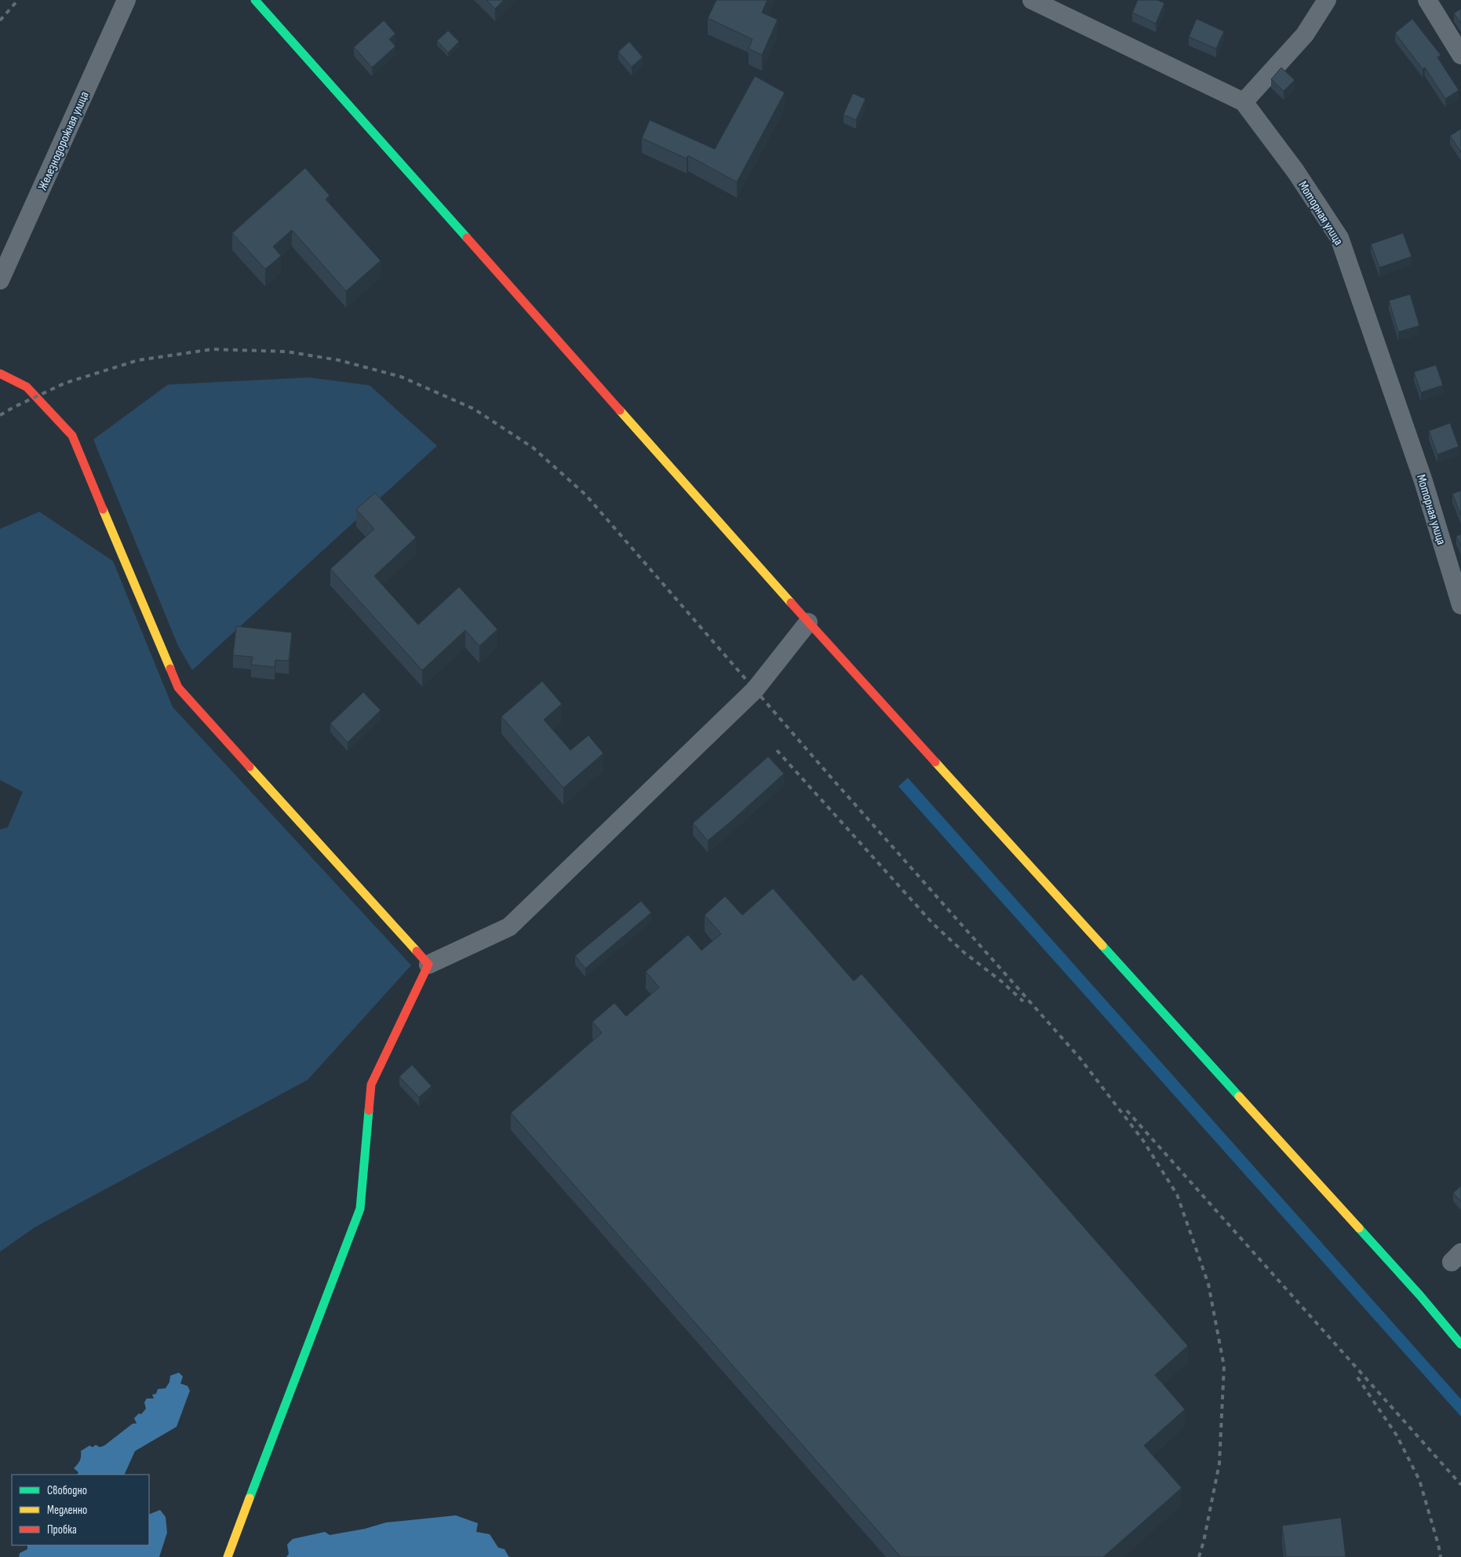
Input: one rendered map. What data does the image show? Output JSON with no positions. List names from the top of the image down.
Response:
{
  "streets": {
    "street": ["Железнодорожная улица", "Моторная улица"]
  },
  "legend": ["Свободно", "Медленно", "Пробка"]
}
